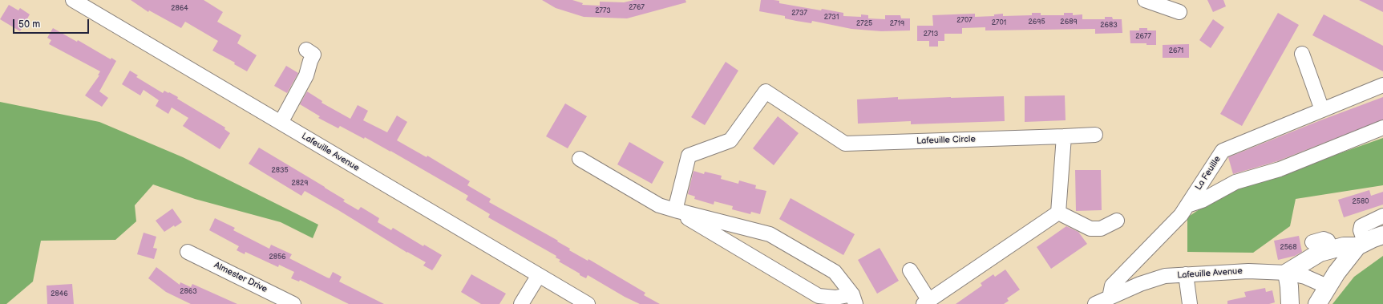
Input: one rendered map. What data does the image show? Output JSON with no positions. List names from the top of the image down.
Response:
{
  "streets": {
    "street": [
      "Lafeuille Circle",
      "Lafeuille Avenue",
      "La Feuille",
      "Almester Drive"
    ]
  },
  "crossings": [
    ["Lafeuille Avenue", "La Feuille"]
  ],
  "house_numbers": [
    "2767",
    "2864",
    "2773",
    "2737",
    "2731",
    "2707",
    "2695",
    "2689",
    "2701",
    "2725",
    "2719",
    "2683",
    "2713",
    "2677",
    "2671",
    "2835",
    "2829",
    "2580",
    "2568",
    "2856",
    "2863",
    "2846"
  ],
  "scale_bar": "50 m"
}
